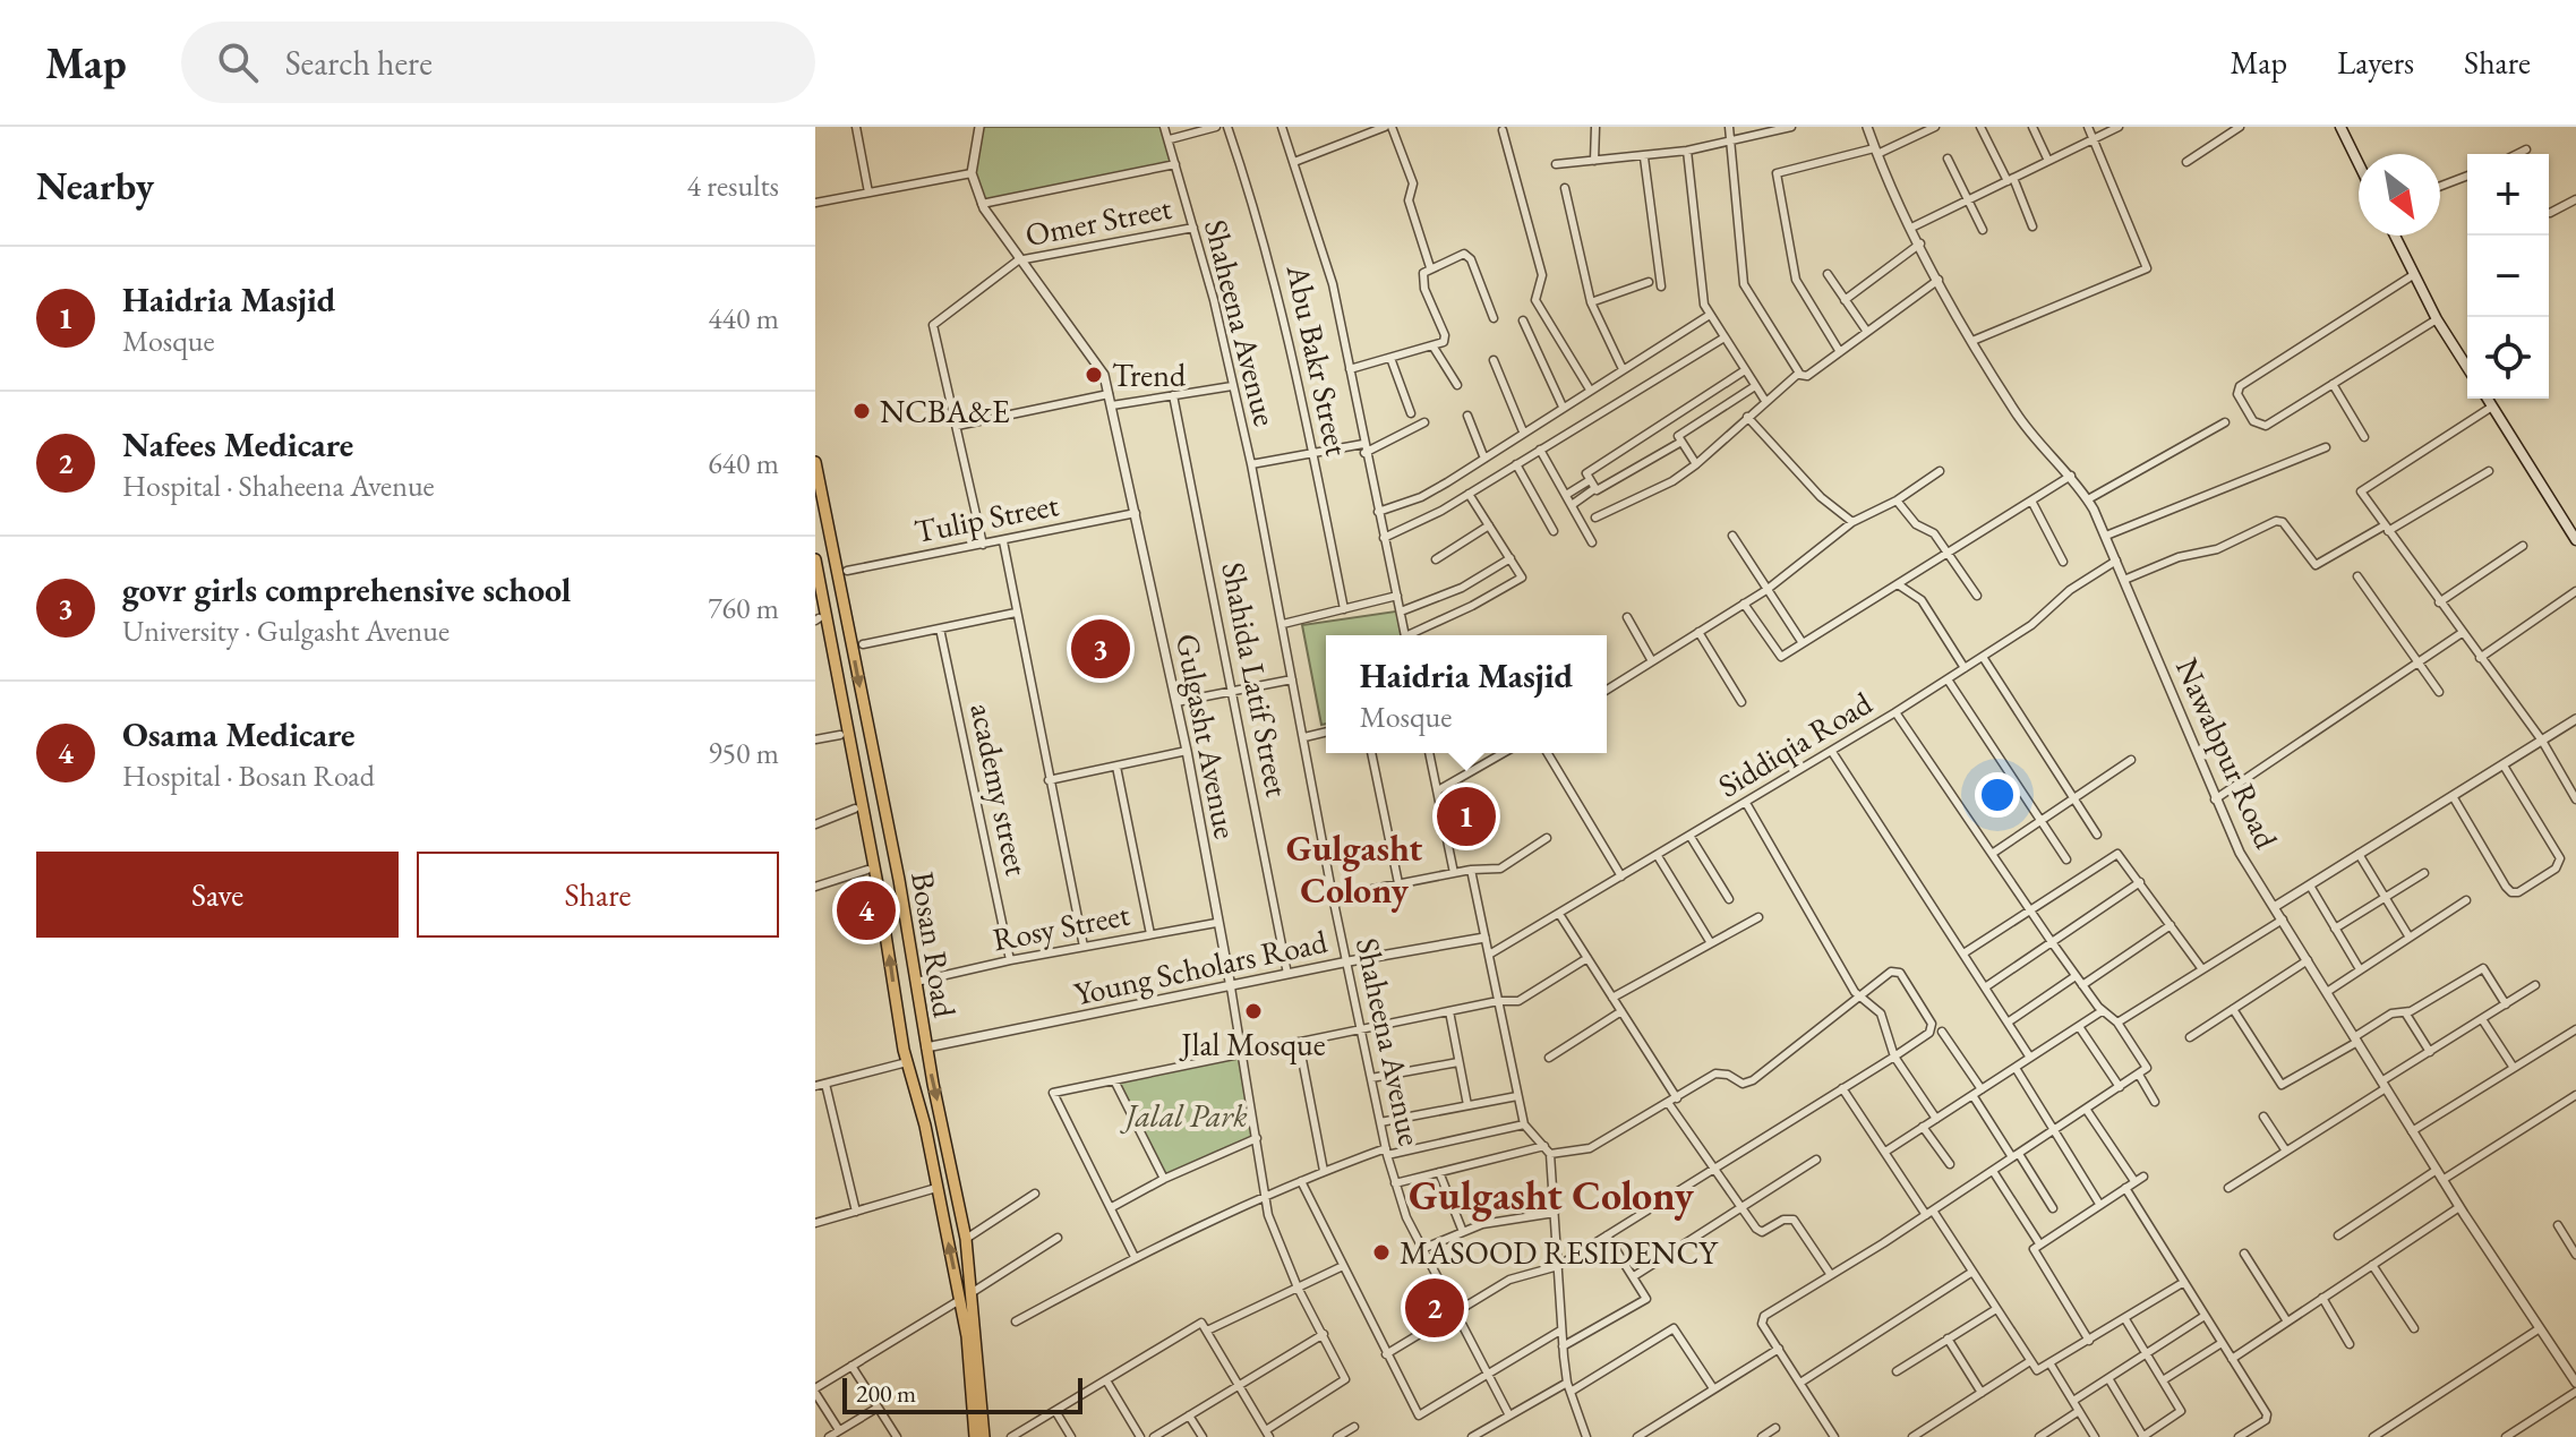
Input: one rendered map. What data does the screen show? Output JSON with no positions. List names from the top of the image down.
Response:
{
  "streets": {
    "main road": ["Bosan Road"],
    "street": [
      "Omer Street",
      "Shaheena Avenue",
      "Abu Bakr Street",
      "Tulip Street",
      "Shahida Latif Street",
      "Gulgasht Avenue",
      "Siddiqia Road",
      "Nawabpur Road",
      "academy street",
      "Rosy Street",
      "Young Scholars Road"
    ]
  },
  "crossings": [
    ["Omer Street", "Shaheena Avenue"],
    ["Omer Street", "Tulip Street"],
    ["Omer Street", "Gulgasht Avenue"],
    ["Shaheena Avenue", "Young Scholars Road"],
    ["Tulip Street", "Gulgasht Avenue"],
    ["Shahida Latif Street", "Young Scholars Road"],
    ["Gulgasht Avenue", "Rosy Street"],
    ["Gulgasht Avenue", "Young Scholars Road"],
    ["Siddiqia Road", "Nawabpur Road"],
    ["academy street", "Rosy Street"],
    ["Rosy Street", "Bosan Road"],
    ["Bosan Road", "Young Scholars Road"]
  ],
  "districts": ["Gulgasht Colony", "Gulgasht Colony"],
  "parks": ["Jalal Park"],
  "places": [
    "Trend",
    "NCBA&E",
    "Jlal Mosque",
    "MASOOD RESIDENCY"
  ],
  "scale_bar": "200 m",
  "north": "bottom right",
  "page": {
    "header": "Map",
    "search": "Search here",
    "nav": ["Map", "Layers", "Share"],
    "heading": ["Nearby", "4 results"],
    "map_buttons": ["+", "−"],
    "list": [
      {
        "mark": "1",
        "name": "Haidria Masjid",
        "note": "Mosque",
        "value": "440 m"
      },
      {
        "mark": "2",
        "name": "Nafees Medicare",
        "note": "Hospital · Shaheena Avenue",
        "value": "640 m"
      },
      {
        "mark": "3",
        "name": "govr girls comprehensive school",
        "note": "University · Gulgasht Avenue",
        "value": "760 m"
      },
      {
        "mark": "4",
        "name": "Osama Medicare",
        "note": "Hospital · Bosan Road",
        "value": "950 m"
      }
    ],
    "pins": [
      "3",
      "1",
      "4",
      "2"
    ],
    "popup": ["Haidria Masjid", "Mosque"],
    "buttons": ["Save", "Share"],
    "scale": "200 m"
  }
}
